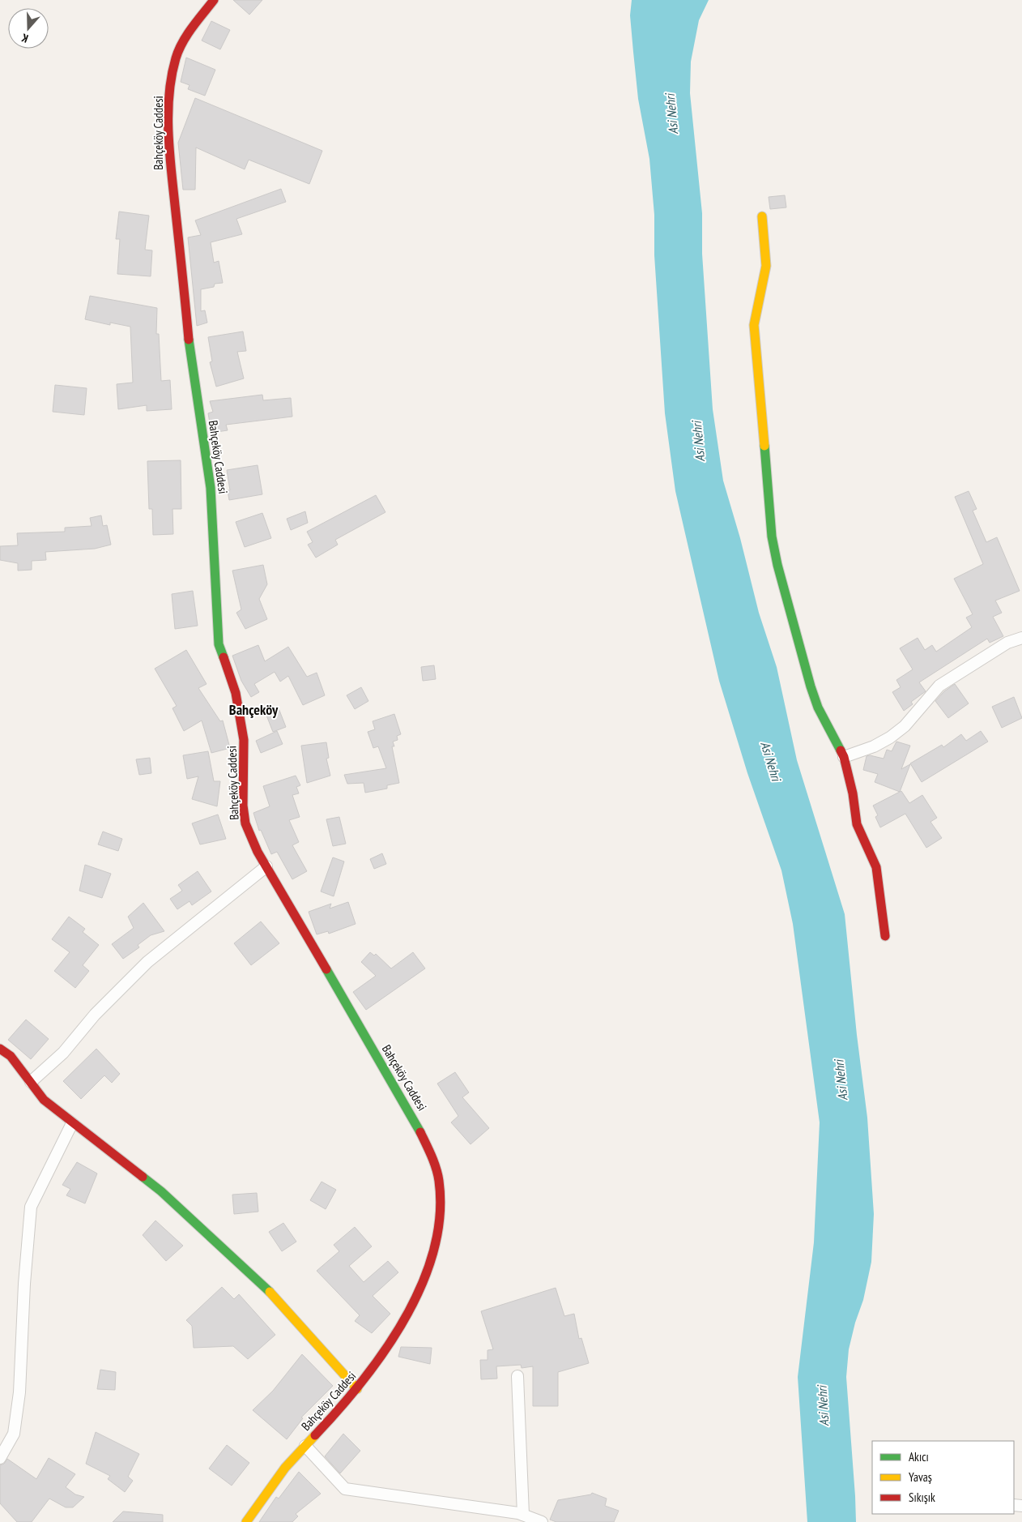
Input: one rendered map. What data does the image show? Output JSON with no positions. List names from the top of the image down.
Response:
{
  "streets": {
    "main road": ["Bahçeköy Caddesi"]
  },
  "districts": ["Bahçeköy"],
  "water": ["Asi Nehri"],
  "legend": ["Akıcı", "Yavaş", "Sıkışık"],
  "north": "bottom"
}
